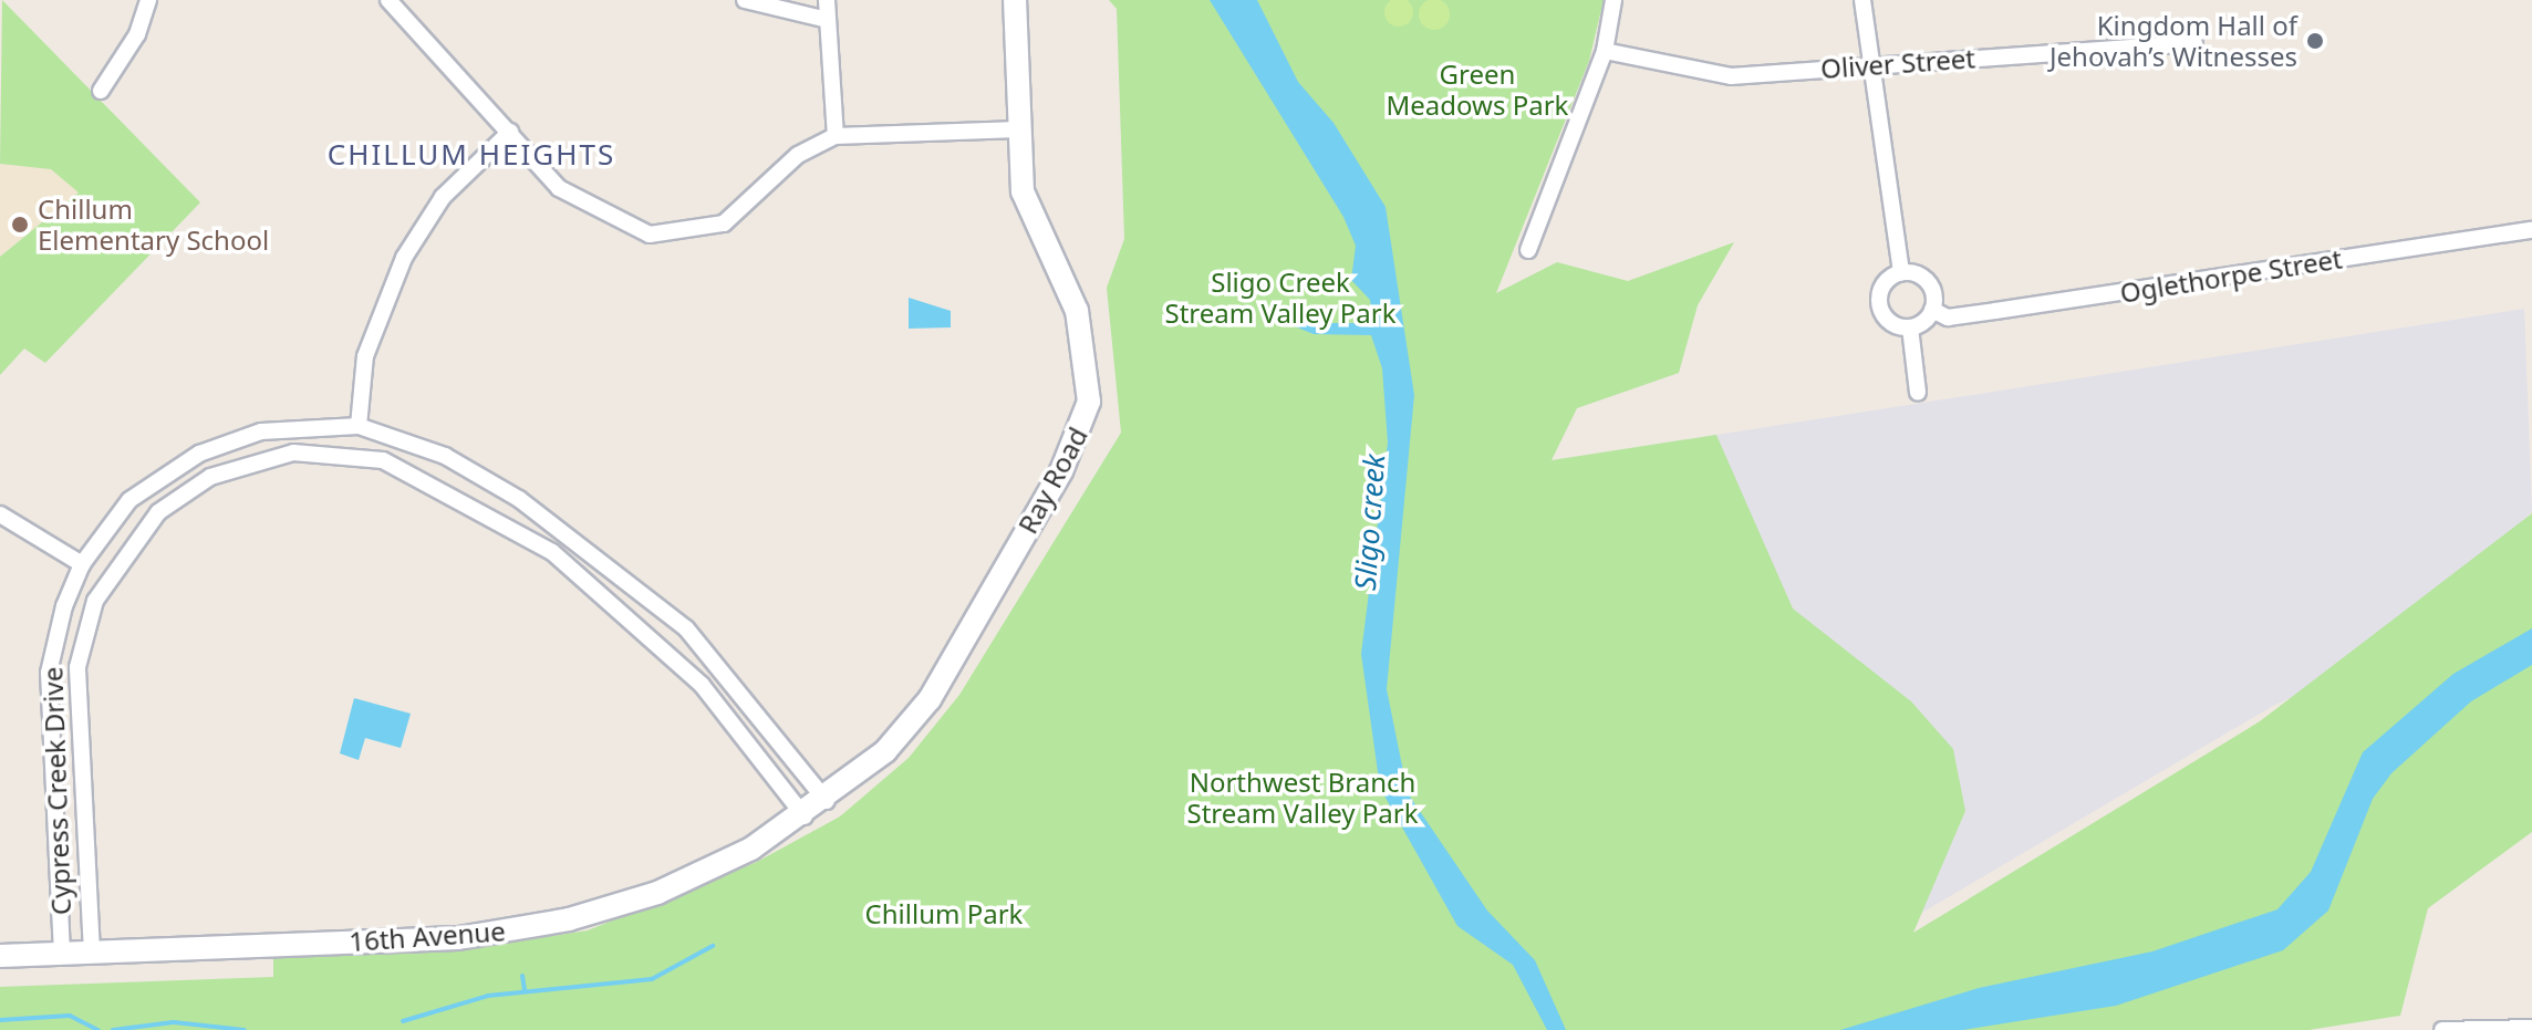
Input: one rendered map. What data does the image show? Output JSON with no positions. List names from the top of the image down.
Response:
{
  "streets": {
    "street": [
      "Oliver Street",
      "Oglethorpe Street",
      "Ray Road",
      "Cypress Creek Drive",
      "16th Avenue"
    ]
  },
  "crossings": [
    ["Ray Road", "Cypress Creek Drive"],
    ["Ray Road", "16th Avenue"],
    ["Cypress Creek Drive", "16th Avenue"]
  ],
  "districts": ["CHILLUM HEIGHTS"],
  "water": ["Sligo creek"],
  "parks": [
    "Green Meadows Park",
    "Sligo Creek Stream Valley Park",
    "Northwest Branch Stream Valley Park",
    "Chillum Park"
  ],
  "places": ["Kingdom Hall of Jehovah’s Witnesses", "Chillum Elementary School"]
}
